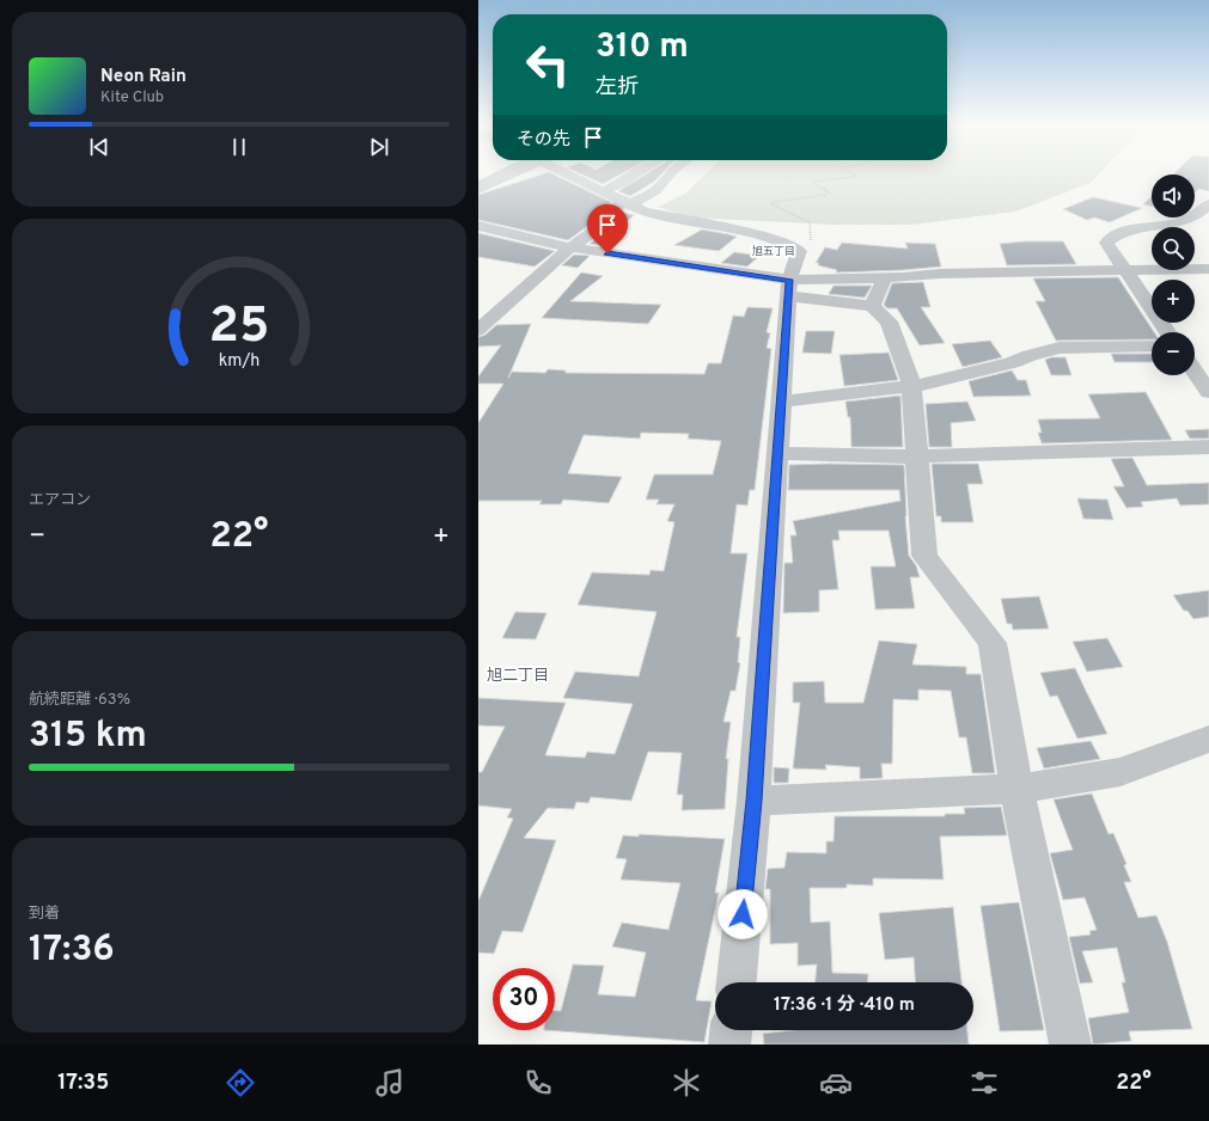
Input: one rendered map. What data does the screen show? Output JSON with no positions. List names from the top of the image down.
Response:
{
  "districts": ["旭五丁目", "旭二丁目"],
  "page": {
    "turn": ["310 m", "左折"],
    "song": ["Neon Rain", "Kite Club"],
    "then": "その先",
    "map_buttons": ["+", "−"],
    "tile": [
      "エアコン",
      ["航続距離 · 63%", "315 km"],
      ["到着", "17:36"]
    ],
    "heat": ["−", "22°", "+"],
    "limit": "30",
    "trip": "17:36 · 1 分 · 410 m",
    "tabs": ["17:35", "22°"],
    "gauge": ["25", "km/h"]
  }
}
